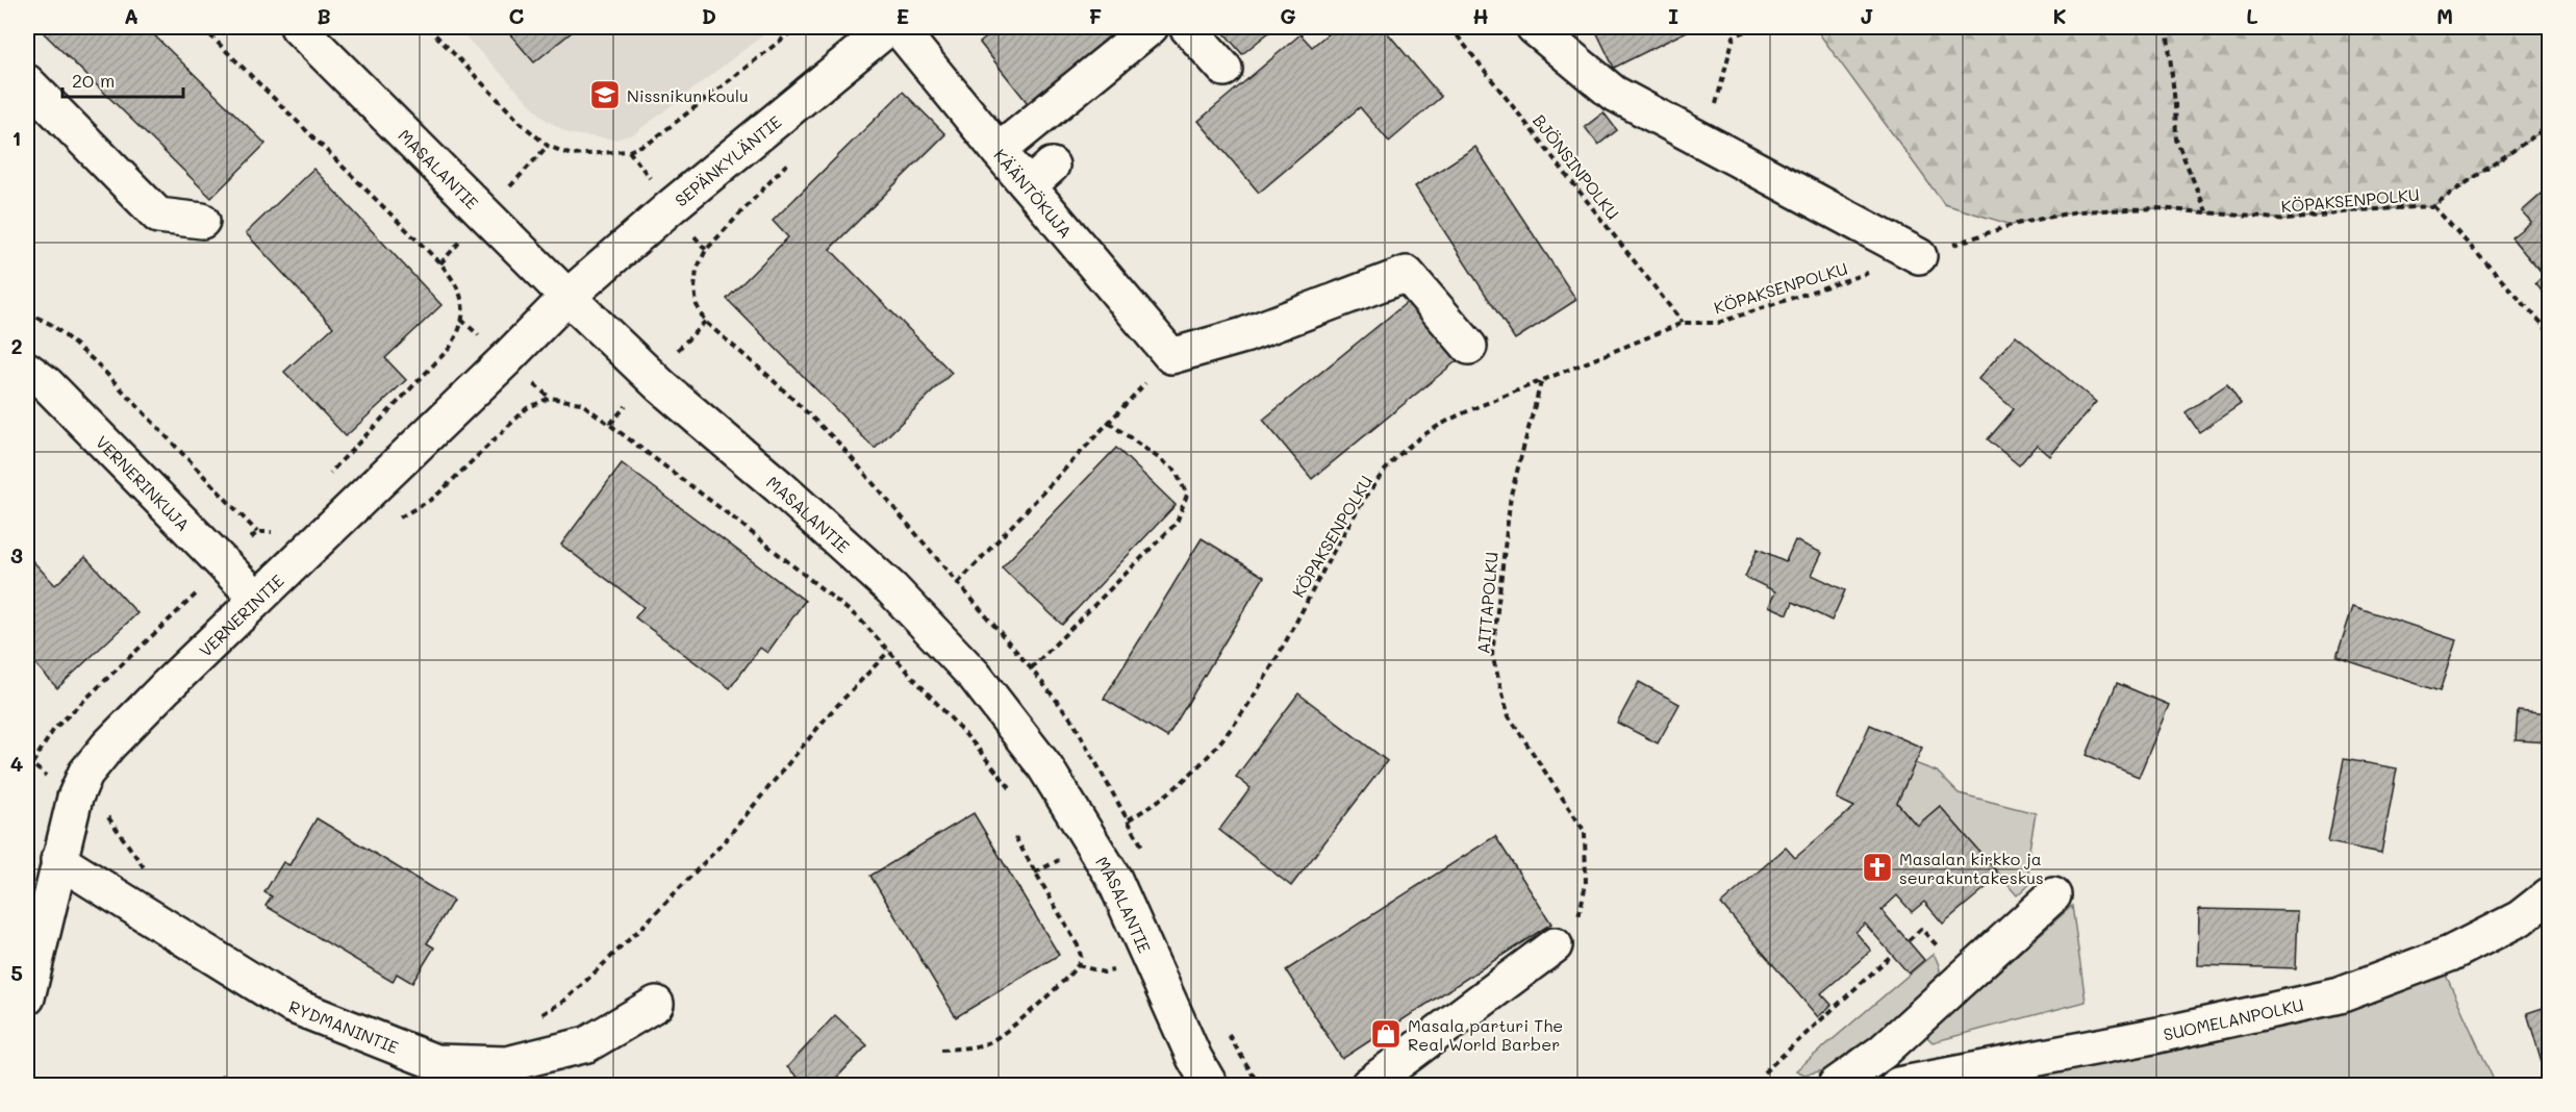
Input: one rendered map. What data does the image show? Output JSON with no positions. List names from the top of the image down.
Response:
{
  "streets": {
    "street": [
      "SEPÄNKYLÄNTIE",
      "MASALANTIE",
      "KÄÄNTÖKUJA",
      "VERNERINKUJA",
      "VERNERINTIE",
      "SUOMELANPOLKU",
      "RYDMANINTIE"
    ],
    "path": ["BJÖNSINPOLKU", "KÖPAKSENPOLKU", "AITTAPOLKU"]
  },
  "crossings": [
    ["SEPÄNKYLÄNTIE", "MASALANTIE"],
    ["SEPÄNKYLÄNTIE", "VERNERINTIE"],
    ["BJÖNSINPOLKU", "KÖPAKSENPOLKU"],
    ["MASALANTIE", "VERNERINTIE"],
    ["KÖPAKSENPOLKU", "AITTAPOLKU"],
    ["VERNERINKUJA", "VERNERINTIE"],
    ["VERNERINTIE", "RYDMANINTIE"]
  ],
  "places": {
    "school or university": ["Nissnikun koulu"],
    "church": ["Masalan kirkko ja seurakuntakeskus"],
    "shop": ["Masala parturi The Real World Barber"]
  },
  "scale_bar": "20 m",
  "grid": {
    "columns": [
      "A",
      "B",
      "C",
      "D",
      "E",
      "F",
      "G",
      "H",
      "I",
      "J",
      "K",
      "L",
      "M"
    ],
    "rows": [
      "1",
      "2",
      "3",
      "4",
      "5"
    ]
  }
}
